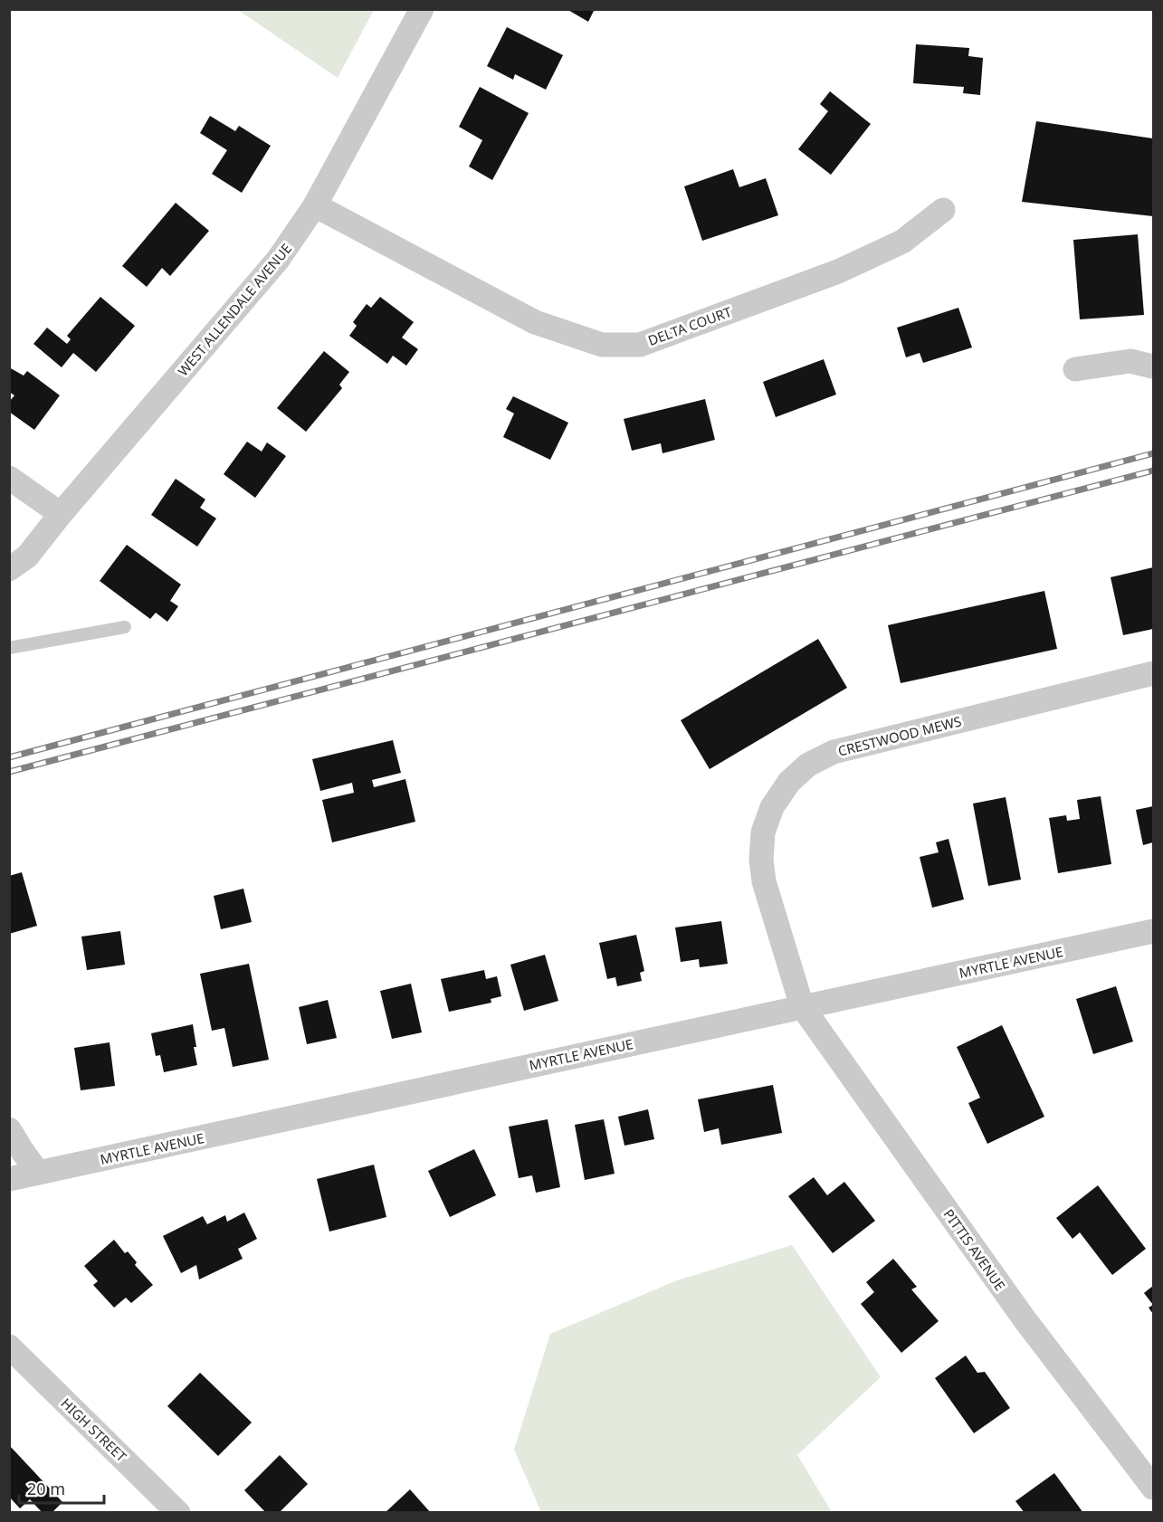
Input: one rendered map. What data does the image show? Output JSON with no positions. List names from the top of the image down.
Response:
{
  "streets": {
    "street": [
      "WEST ALLENDALE AVENUE",
      "DELTA COURT",
      "CRESTWOOD MEWS",
      "MYRTLE AVENUE",
      "PITTIS AVENUE",
      "HIGH STREET"
    ]
  },
  "crossings": [
    ["WEST ALLENDALE AVENUE", "DELTA COURT"],
    ["CRESTWOOD MEWS", "MYRTLE AVENUE"],
    ["CRESTWOOD MEWS", "PITTIS AVENUE"],
    ["MYRTLE AVENUE", "PITTIS AVENUE"]
  ],
  "scale_bar": "20 m"
}
